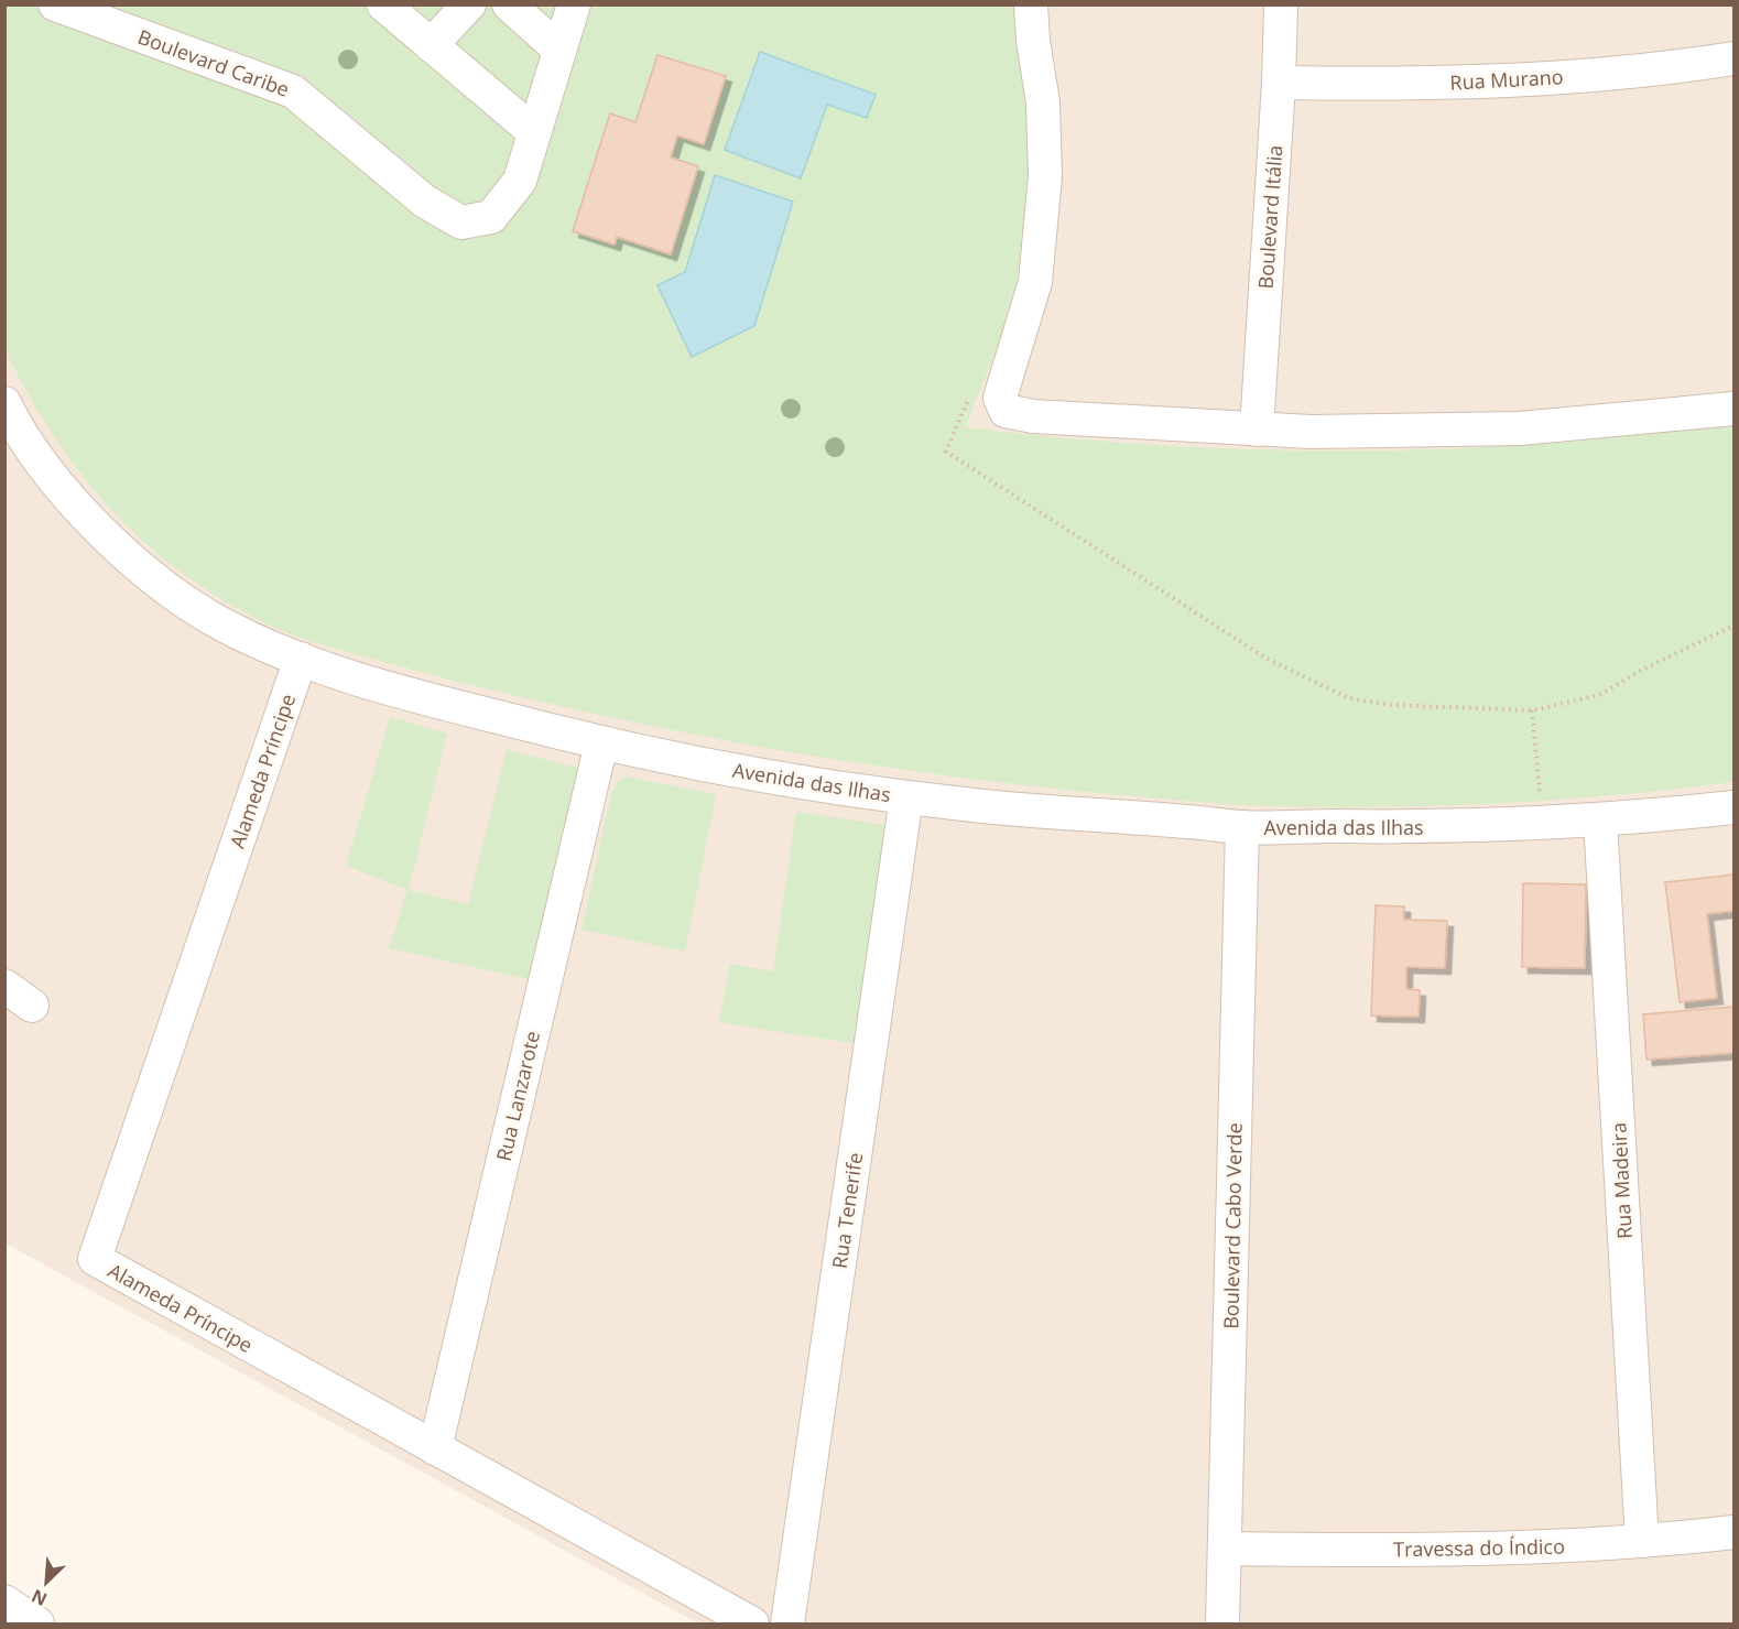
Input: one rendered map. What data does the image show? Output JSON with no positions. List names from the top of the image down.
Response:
{
  "streets": {
    "street": [
      "Boulevard Caribe",
      "Rua Murano",
      "Boulevard Itália",
      "Alameda Príncipe",
      "Avenida das Ilhas",
      "Rua Lanzarote",
      "Rua Madeira",
      "Rua Tenerife",
      "Boulevard Cabo Verde",
      "Travessa do Índico"
    ]
  },
  "crossings": [
    ["Rua Murano", "Boulevard Itália"],
    ["Alameda Príncipe", "Avenida das Ilhas"],
    ["Alameda Príncipe", "Rua Lanzarote"],
    ["Avenida das Ilhas", "Rua Lanzarote"],
    ["Avenida das Ilhas", "Rua Madeira"],
    ["Avenida das Ilhas", "Rua Tenerife"],
    ["Avenida das Ilhas", "Boulevard Cabo Verde"],
    ["Rua Madeira", "Travessa do Índico"],
    ["Boulevard Cabo Verde", "Travessa do Índico"]
  ],
  "north": "bottom left"
}
